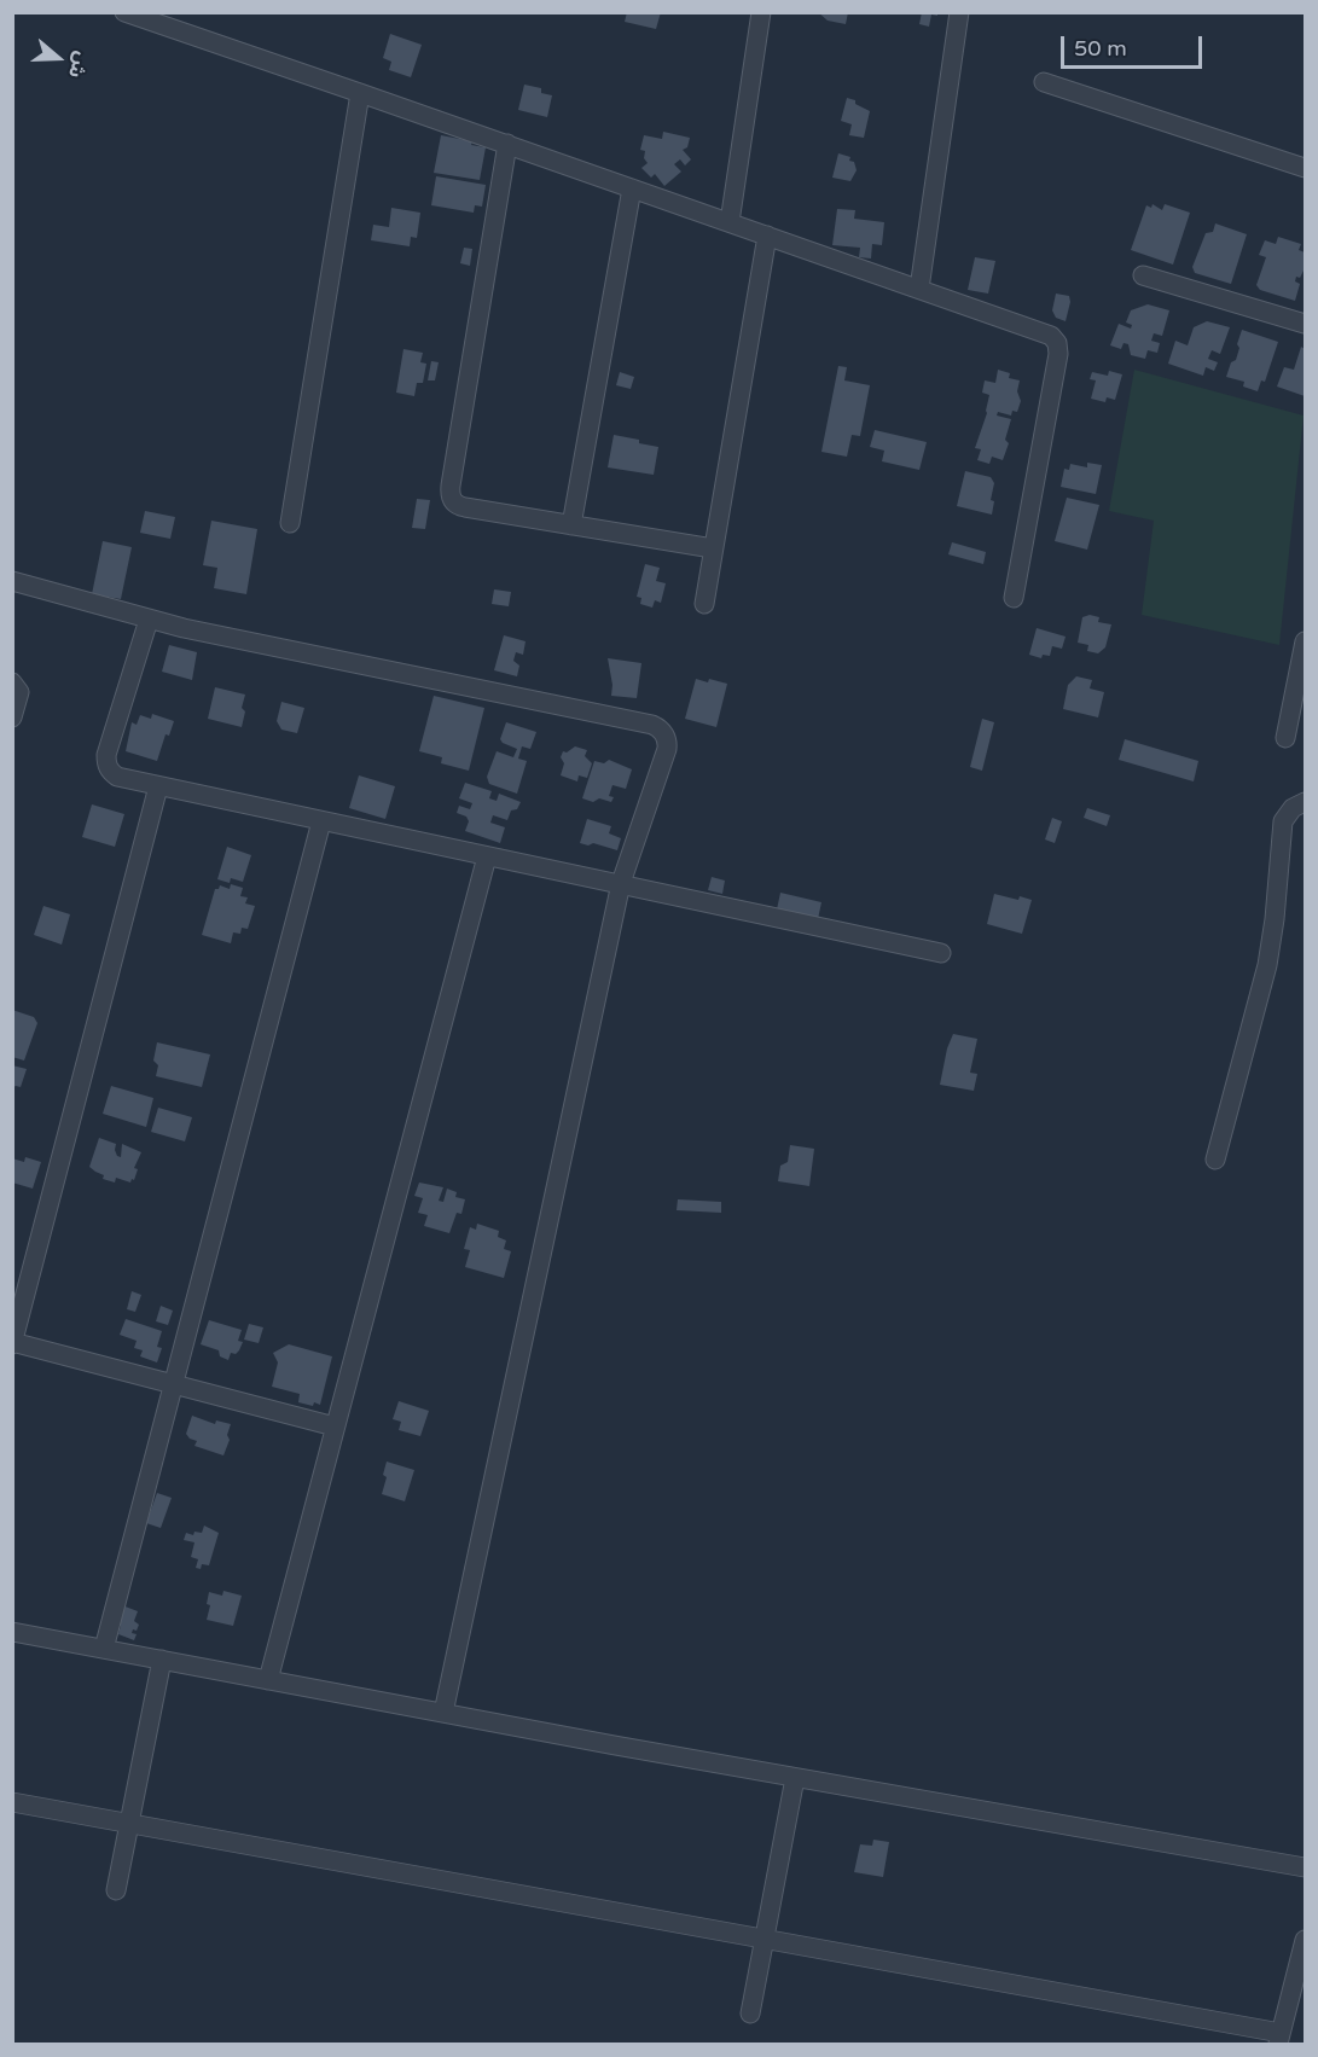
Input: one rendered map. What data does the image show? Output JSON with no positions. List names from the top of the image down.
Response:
{
  "scale_bar": "50 m",
  "north": "right"
}
